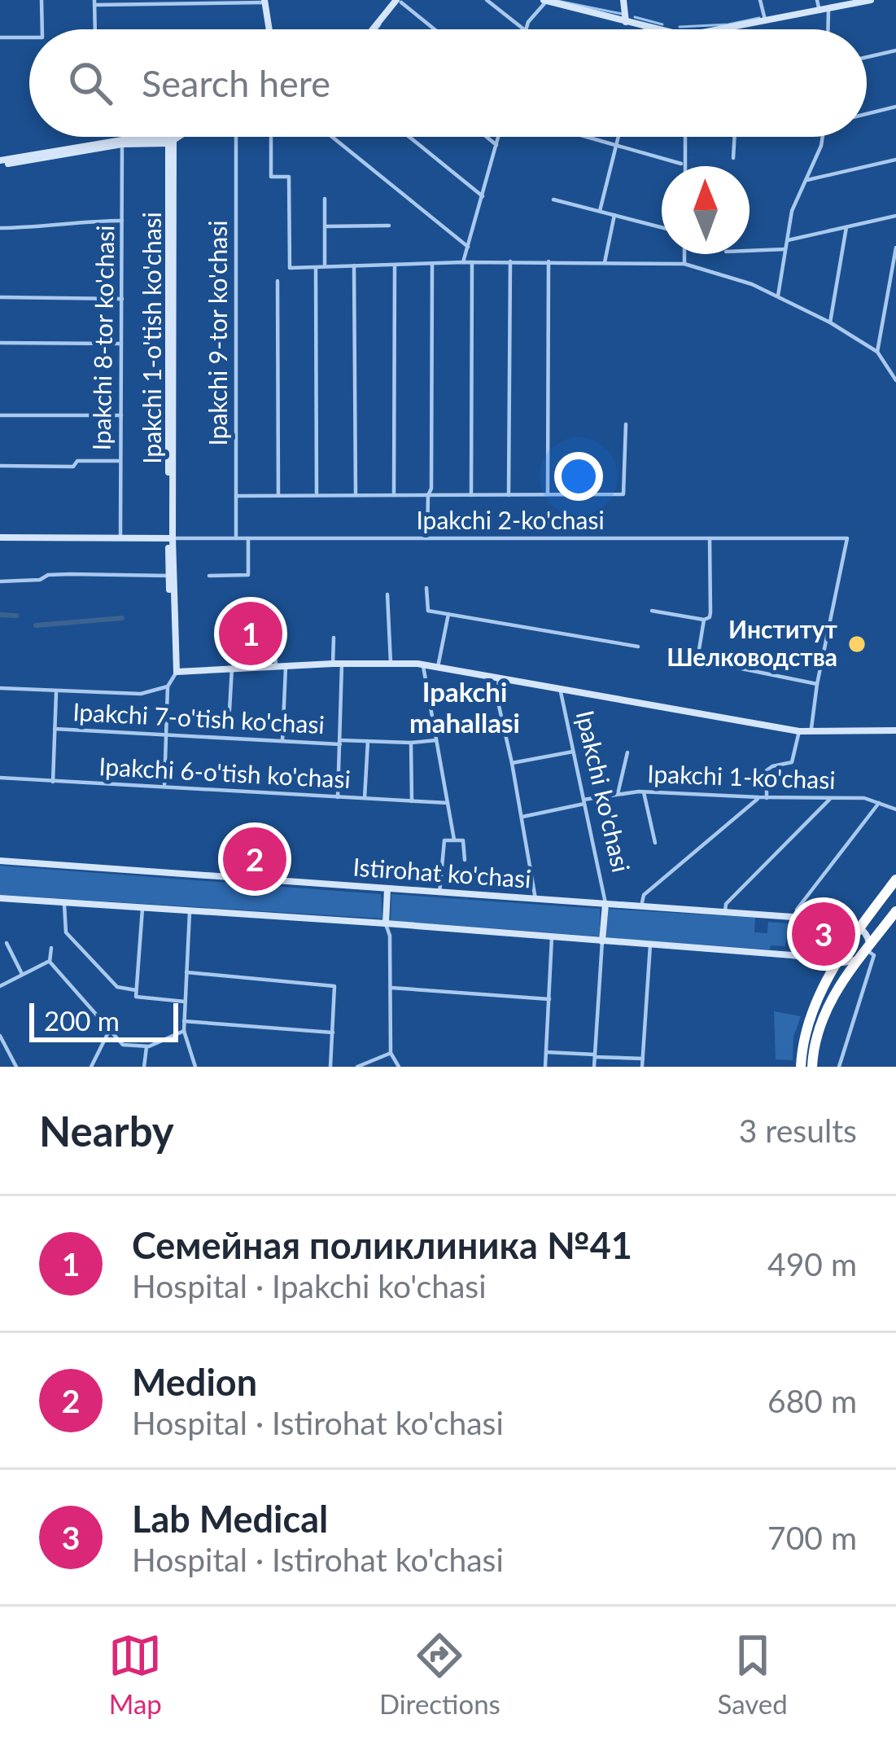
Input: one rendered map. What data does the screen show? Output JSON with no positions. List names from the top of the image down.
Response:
{
  "streets": {
    "main road": ["Ipakchi 1-o'tish ko'chasi", "Ipakchi ko'chasi", "Istirohat ko'chasi"],
    "street": [
      "Ipakchi 9-tor ko'chasi",
      "Ipakchi 8-tor ko'chasi",
      "Ipakchi 2-ko'chasi",
      "Ipakchi 7-o'tish ko'chasi",
      "Ipakchi 6-o'tish ko'chasi",
      "Ipakchi 1-ko'chasi"
    ]
  },
  "crossings": [
    ["Ipakchi 9-tor ko'chasi", "Ipakchi 2-ko'chasi"],
    ["Ipakchi 1-o'tish ko'chasi", "Ipakchi 2-ko'chasi"],
    ["Ipakchi 1-o'tish ko'chasi", "Ipakchi ko'chasi"],
    ["Ipakchi 1-ko'chasi", "Ipakchi ko'chasi"],
    ["Ipakchi ko'chasi", "Istirohat ko'chasi"]
  ],
  "districts": ["Ipakchi mahallasi"],
  "places": ["Институт Шелководства"],
  "scale_bar": "200 m",
  "north": "top",
  "page": {
    "search": "Search here",
    "pins": ["1", "2", "3"],
    "scale": "200 m",
    "heading": ["Nearby", "3 results"],
    "list": [
      {
        "mark": "1",
        "name": "Семейная поликлиника №41",
        "note": "Hospital · Ipakchi ko'chasi",
        "value": "490 m"
      },
      {
        "mark": "2",
        "name": "Medion",
        "note": "Hospital · Istirohat ko'chasi",
        "value": "680 m"
      },
      {
        "mark": "3",
        "name": "Lab Medical",
        "note": "Hospital · Istirohat ko'chasi",
        "value": "700 m"
      }
    ],
    "nav": ["Map", "Directions", "Saved"]
  }
}
